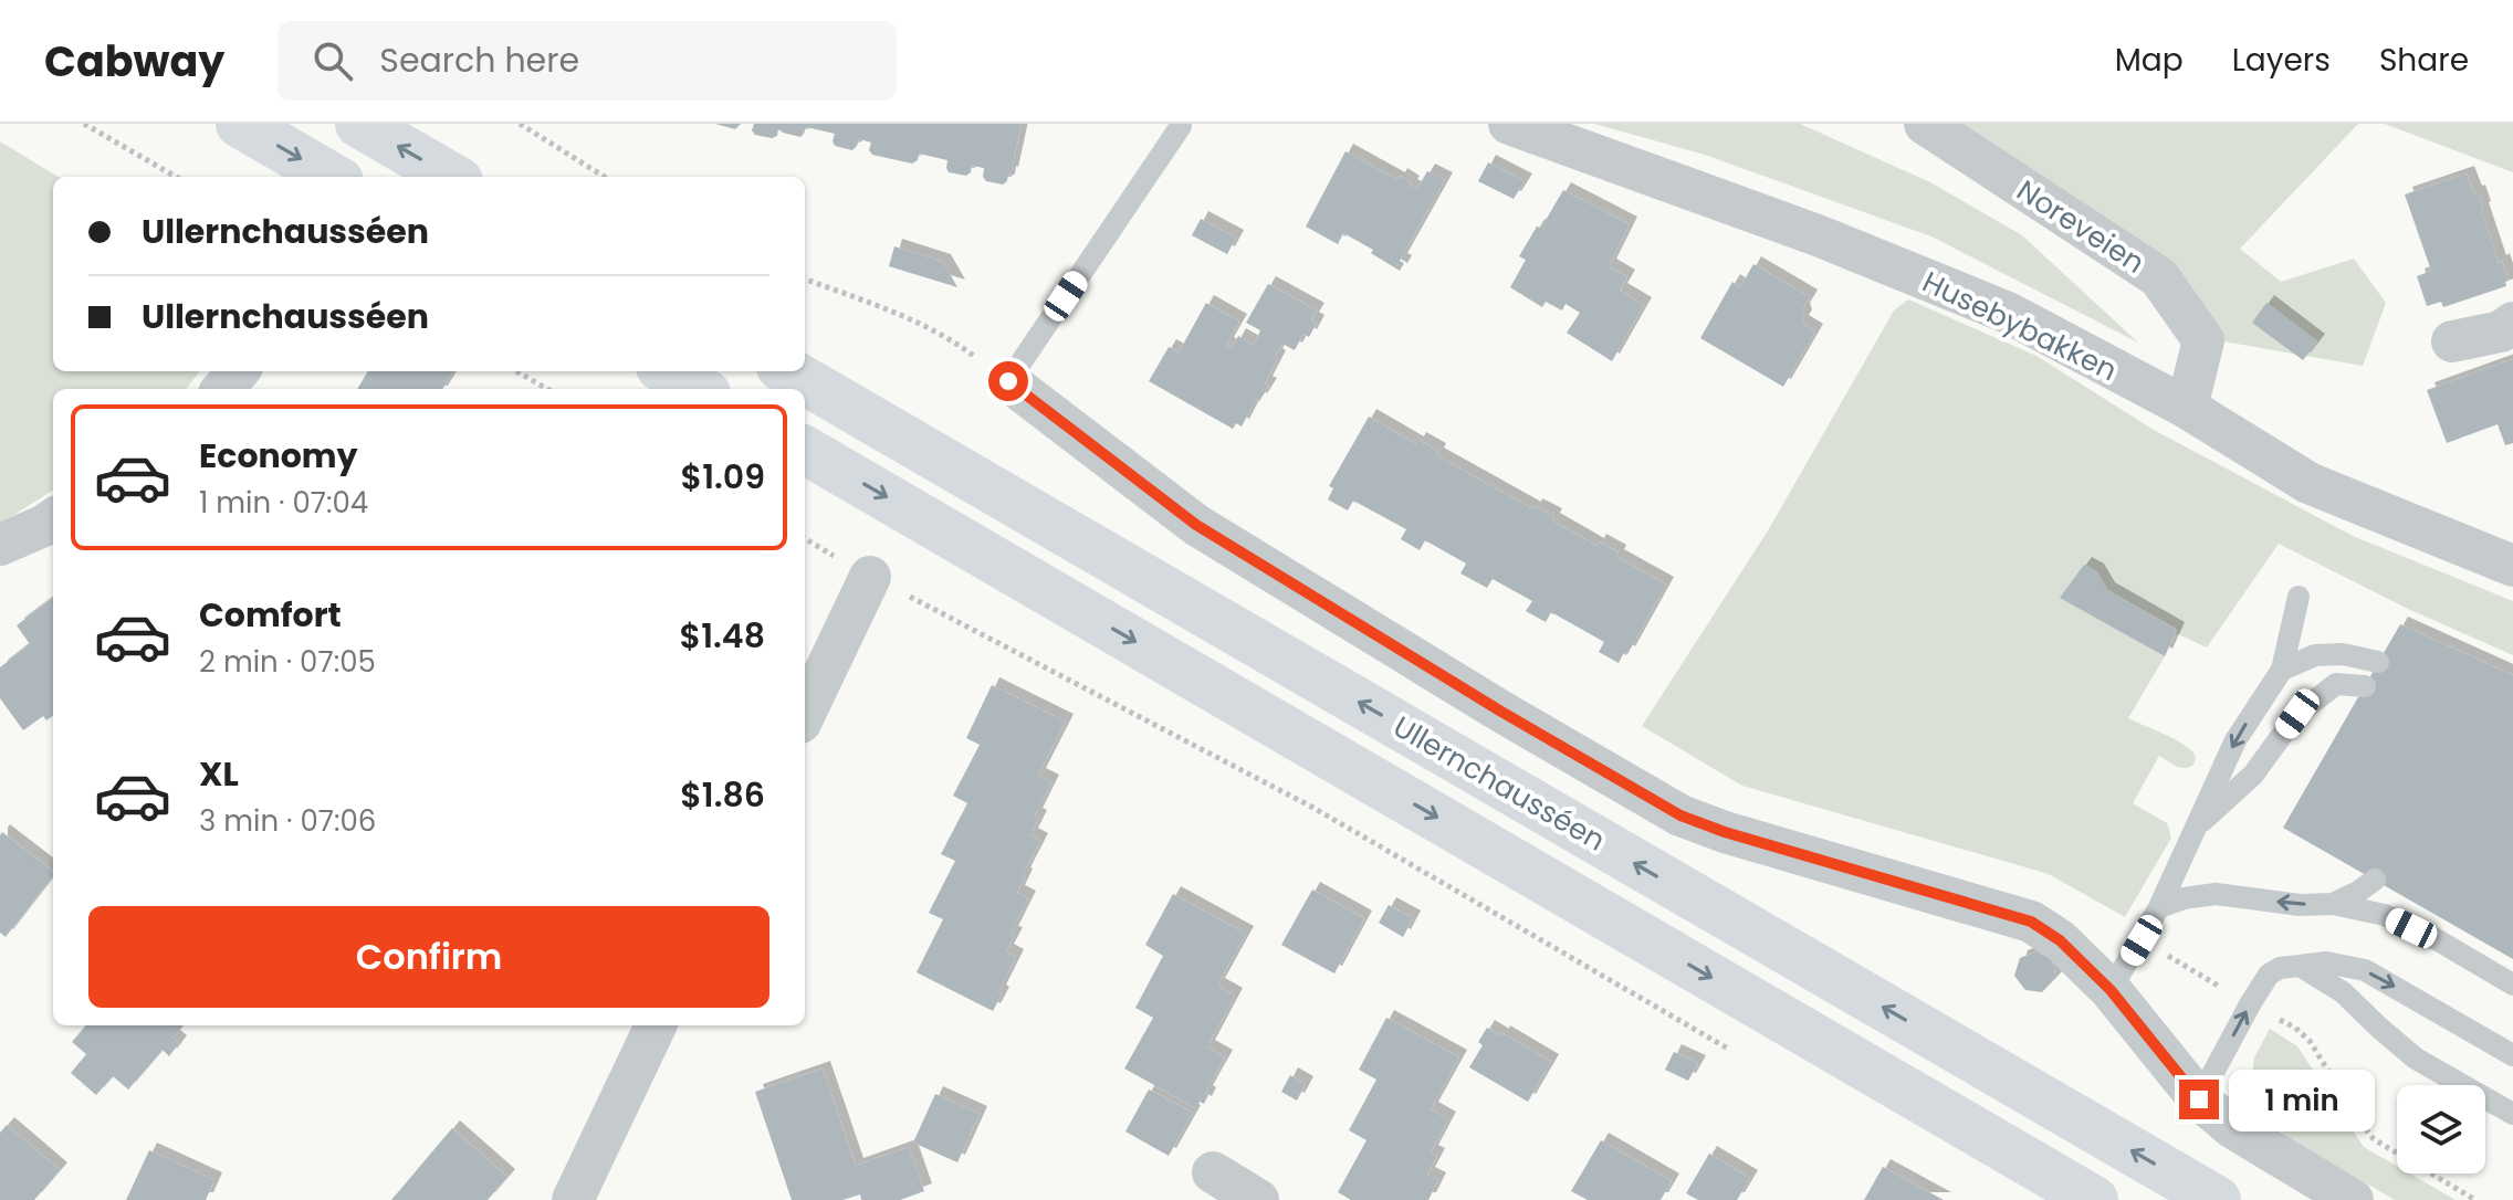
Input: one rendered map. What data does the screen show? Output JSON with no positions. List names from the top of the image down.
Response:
{
  "streets": {
    "highway": ["Ullernchausséen"],
    "street": ["Noreveien", "Husebybakken"]
  },
  "crossings": [
    ["Noreveien", "Husebybakken"]
  ],
  "page": {
    "header": "Cabway",
    "search": "Search here",
    "nav": ["Map", "Layers", "Share"],
    "banner": ["Ullernchausséen", "Ullernchausséen"],
    "list": [
      {
        "name": "Economy",
        "note": "1 min · 07:04",
        "value": "$1.09"
      },
      {
        "name": "Comfort",
        "note": "2 min · 07:05",
        "value": "$1.48"
      },
      {
        "name": "XL",
        "note": "3 min · 07:06",
        "value": "$1.86"
      }
    ],
    "buttons": "Confirm",
    "bubble": "1 min"
  }
}
